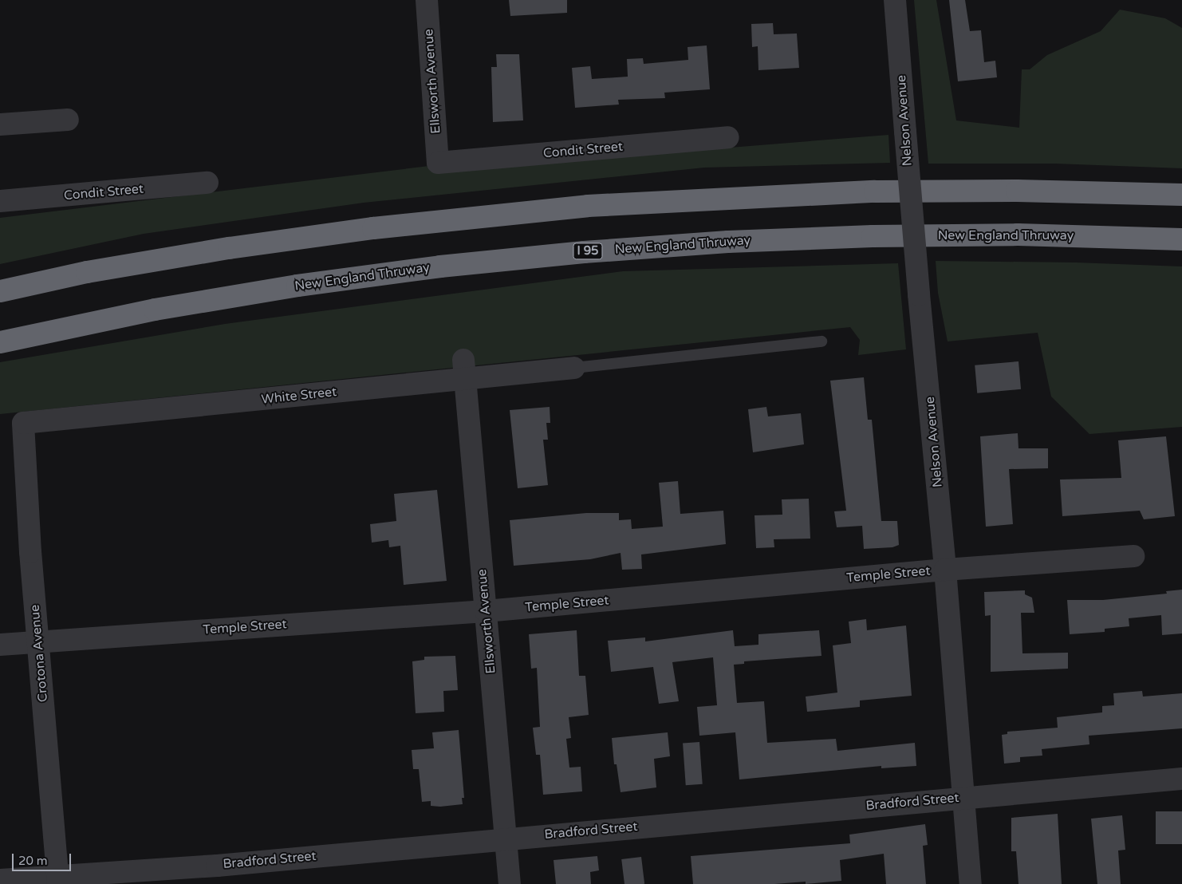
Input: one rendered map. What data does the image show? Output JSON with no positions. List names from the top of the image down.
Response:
{
  "streets": {
    "highway": ["New England Thruway", "I 95"],
    "street": [
      "Ellsworth Avenue",
      "Nelson Avenue",
      "Condit Street",
      "White Street",
      "Temple Street",
      "Crotona Avenue",
      "Bradford Street"
    ]
  },
  "crossings": [
    ["Ellsworth Avenue", "Condit Street"],
    ["Ellsworth Avenue", "White Street"],
    ["Ellsworth Avenue", "Temple Street"],
    ["Ellsworth Avenue", "Bradford Street"],
    ["Nelson Avenue", "Temple Street"],
    ["Nelson Avenue", "Bradford Street"],
    ["White Street", "Crotona Avenue"],
    ["Temple Street", "Crotona Avenue"],
    ["Crotona Avenue", "Bradford Street"]
  ],
  "scale_bar": "20 m"
}
